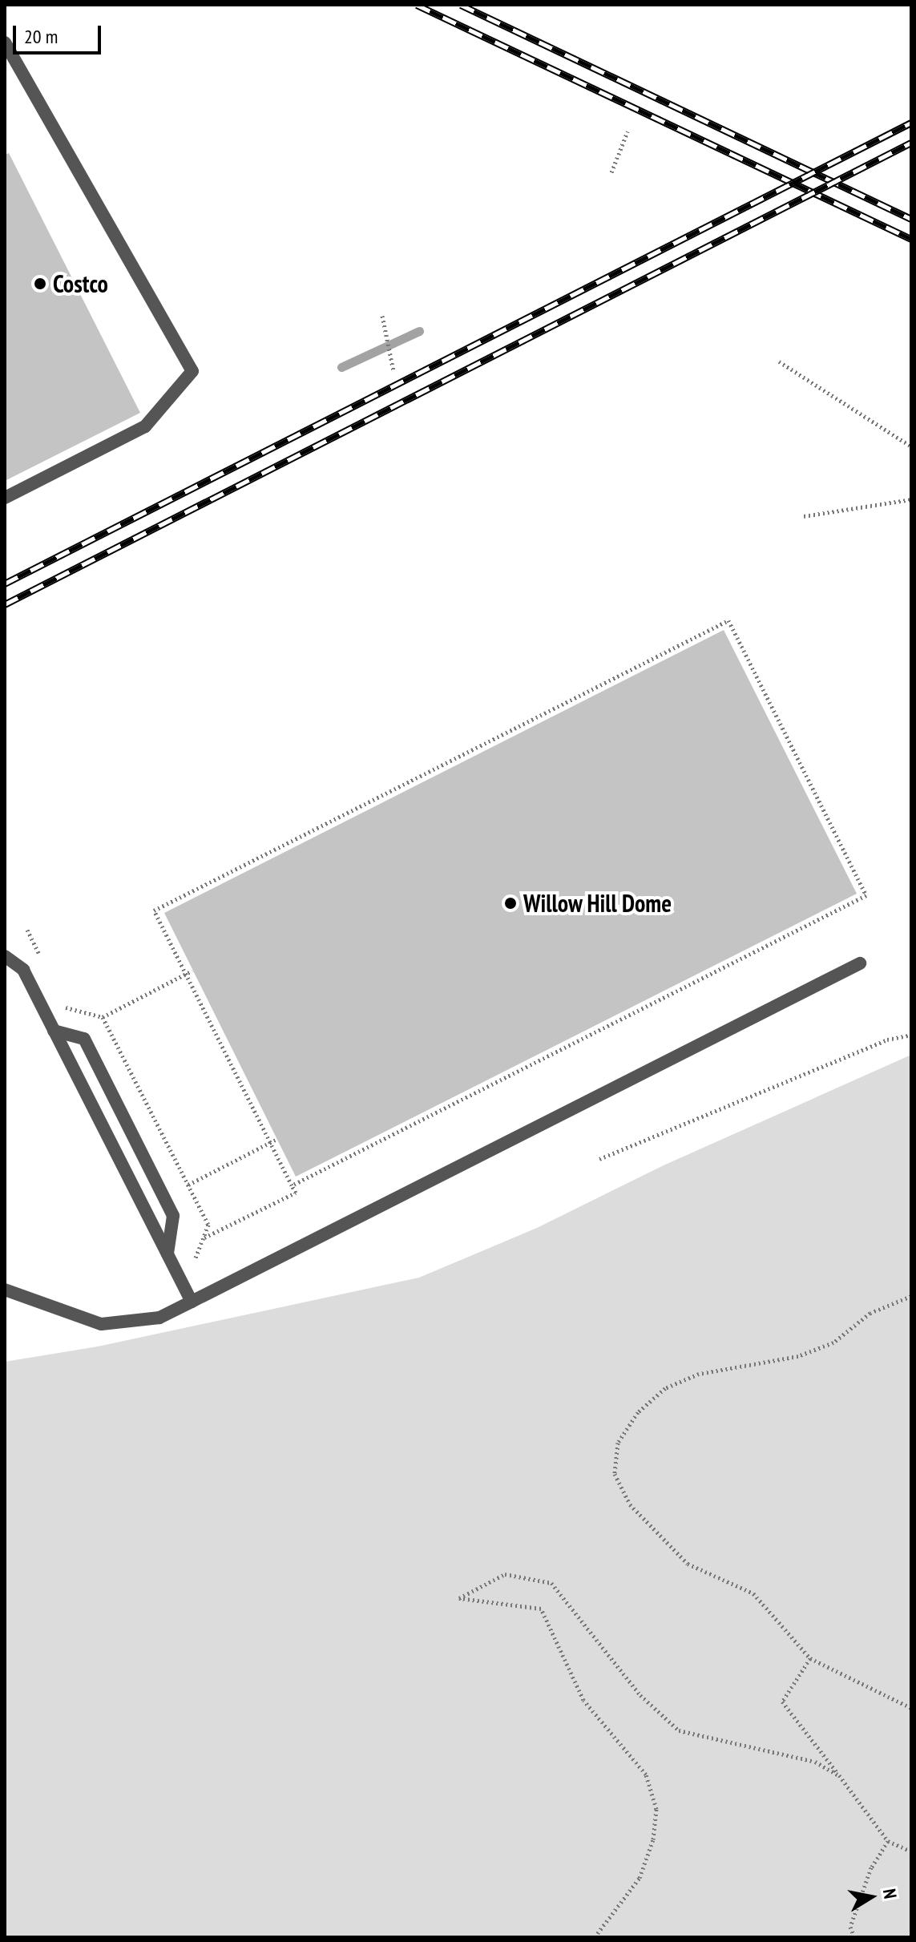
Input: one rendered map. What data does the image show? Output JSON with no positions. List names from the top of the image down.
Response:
{
  "places": ["Costco", "Willow Hill Dome"],
  "scale_bar": "20 m",
  "north": "right"
}
